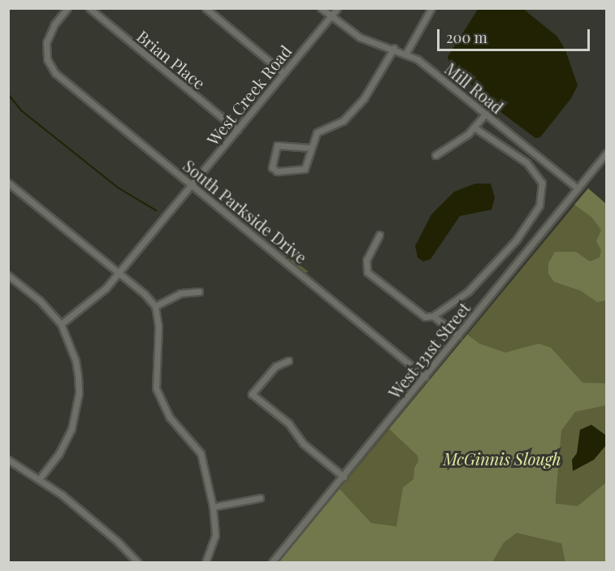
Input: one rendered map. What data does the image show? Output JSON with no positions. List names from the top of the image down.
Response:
{
  "streets": {
    "street": [
      "Brian Place",
      "Mill Road",
      "West Creek Road",
      "South Parkside Drive",
      "West 131st Street"
    ]
  },
  "crossings": [
    ["Brian Place", "West Creek Road"],
    ["Mill Road", "West Creek Road"],
    ["Mill Road", "West 131st Street"],
    ["West Creek Road", "South Parkside Drive"],
    ["South Parkside Drive", "West 131st Street"]
  ],
  "parks": ["McGinnis Slough"],
  "scale_bar": "200 m"
}
